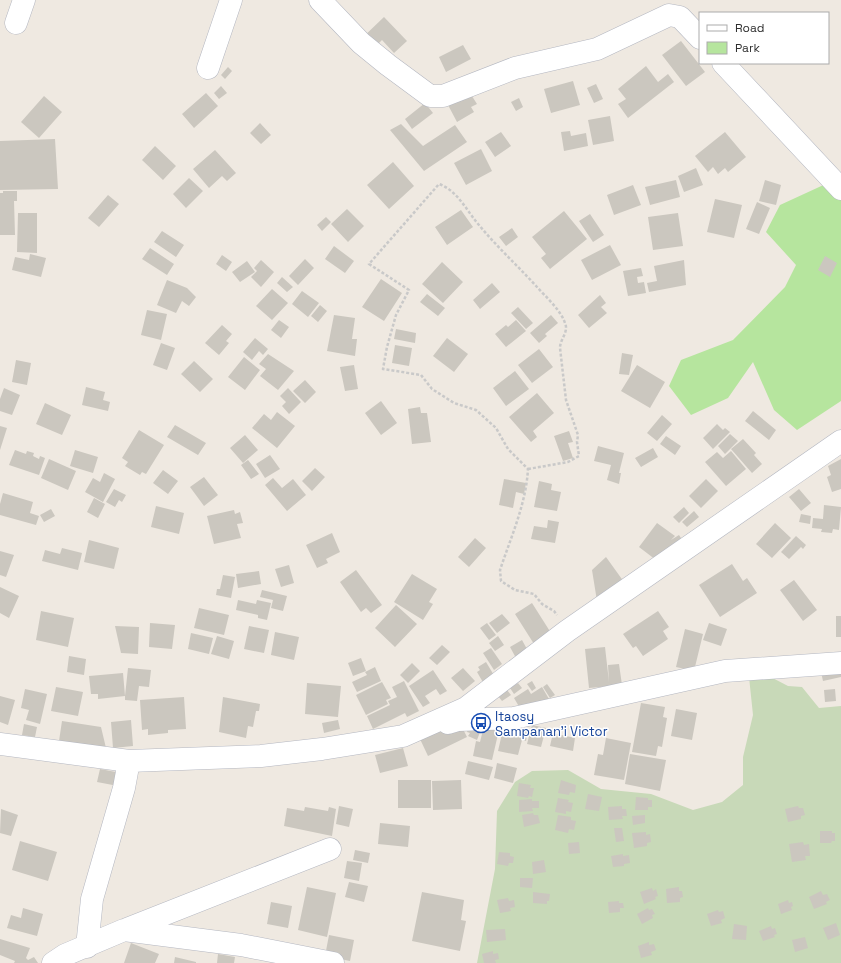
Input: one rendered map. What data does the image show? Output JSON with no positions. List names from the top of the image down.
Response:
{
  "places": {
    "bus stop": ["Itaosy Sampanan'i Victor"]
  },
  "legend": ["Road", "Park"]
}
